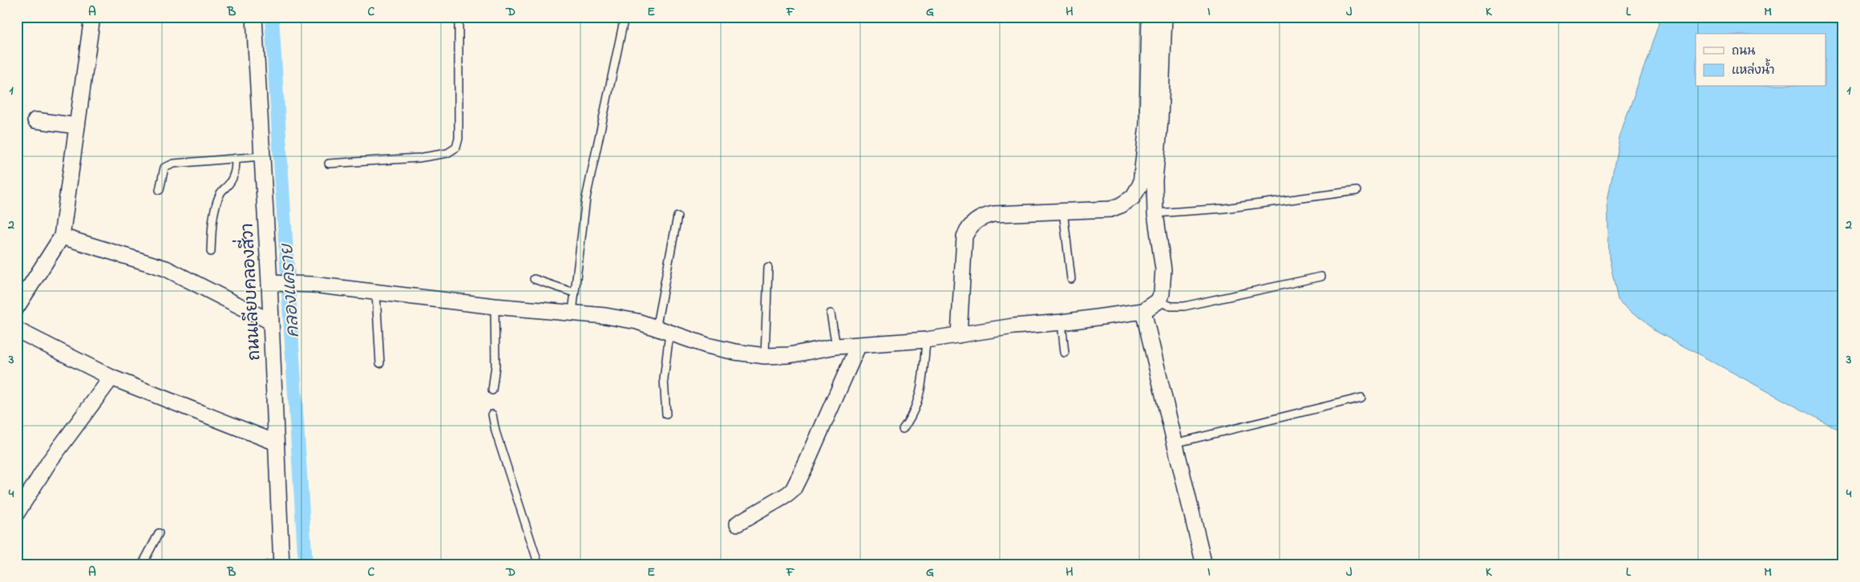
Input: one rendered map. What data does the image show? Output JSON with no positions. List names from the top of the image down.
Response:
{
  "streets": {
    "street": ["ถนนเลียบคลองสี่วา"]
  },
  "water": ["คลองเเคราย"],
  "legend": ["ถนน", "แหล่งน้ำ"],
  "grid": {
    "columns": [
      "A",
      "B",
      "C",
      "D",
      "E",
      "F",
      "G",
      "H",
      "I",
      "J",
      "K",
      "L",
      "M"
    ],
    "rows": [
      "1",
      "2",
      "3",
      "4"
    ]
  }
}
